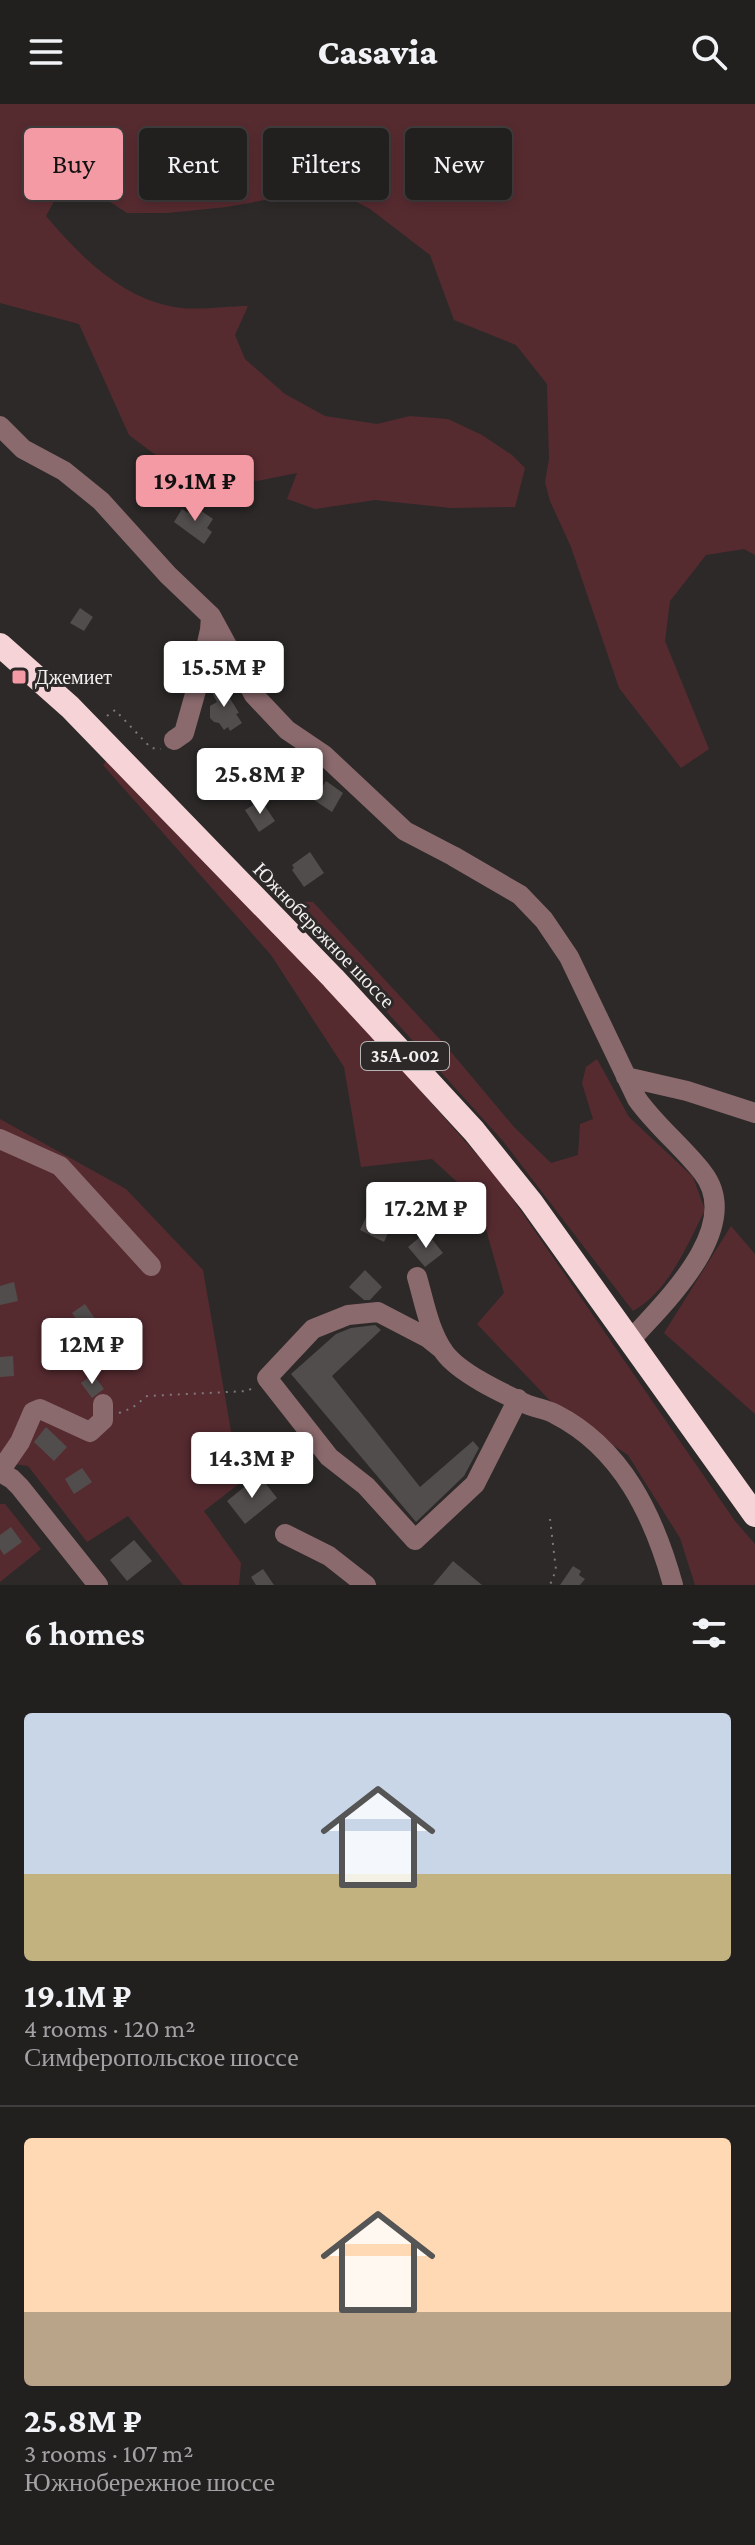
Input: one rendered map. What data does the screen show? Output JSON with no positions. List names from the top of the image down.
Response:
{
  "streets": {
    "highway": ["Южнобережное шоссе", "35А-002"]
  },
  "places": {
    "transit": ["Джемиет"]
  },
  "page": {
    "header": "Casavia",
    "chip": [
      "Buy",
      "Rent",
      "Filters",
      "New"
    ],
    "price": [
      "19.1M ₽",
      "15.5M ₽",
      "25.8M ₽",
      "17.2M ₽",
      "12M ₽",
      "14.3M ₽"
    ],
    "heading": "6 homes",
    "list": [
      {
        "name": "19.1M ₽",
        "note": "4 rooms · 120 m² · Симферопольское шоссе"
      },
      {
        "name": "25.8M ₽",
        "note": "3 rooms · 107 m² · Южнобережное шоссе"
      }
    ]
  }
}
